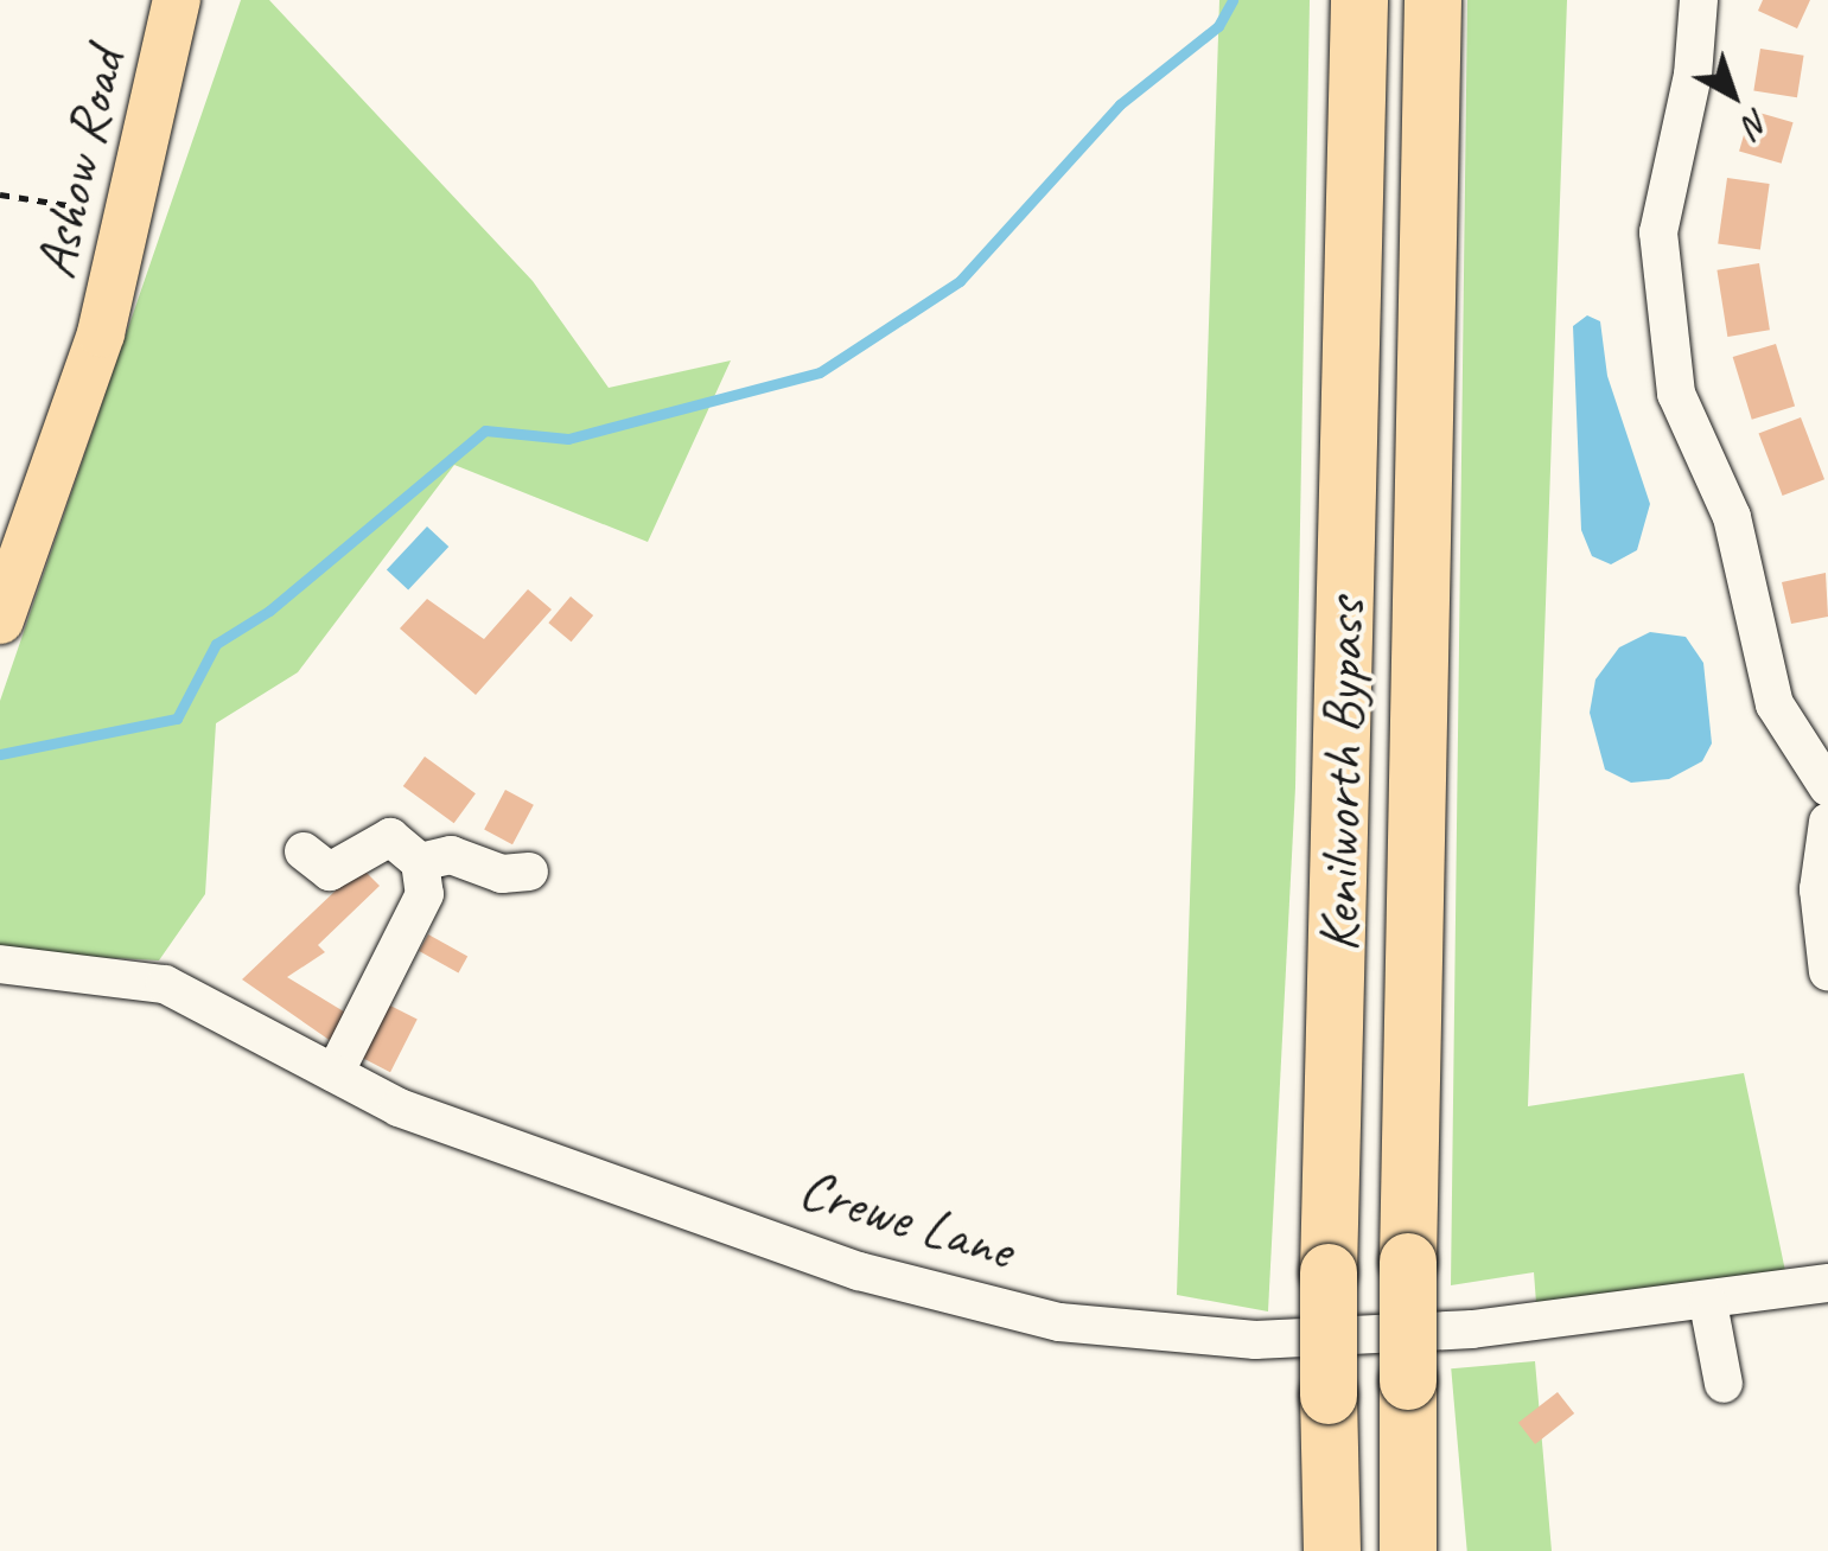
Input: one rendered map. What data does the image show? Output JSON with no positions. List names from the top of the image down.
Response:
{
  "streets": {
    "highway": ["Kenilworth Bypass"],
    "main road": ["Ashow Road"],
    "street": ["Crewe Lane"]
  },
  "north": "bottom right"
}
